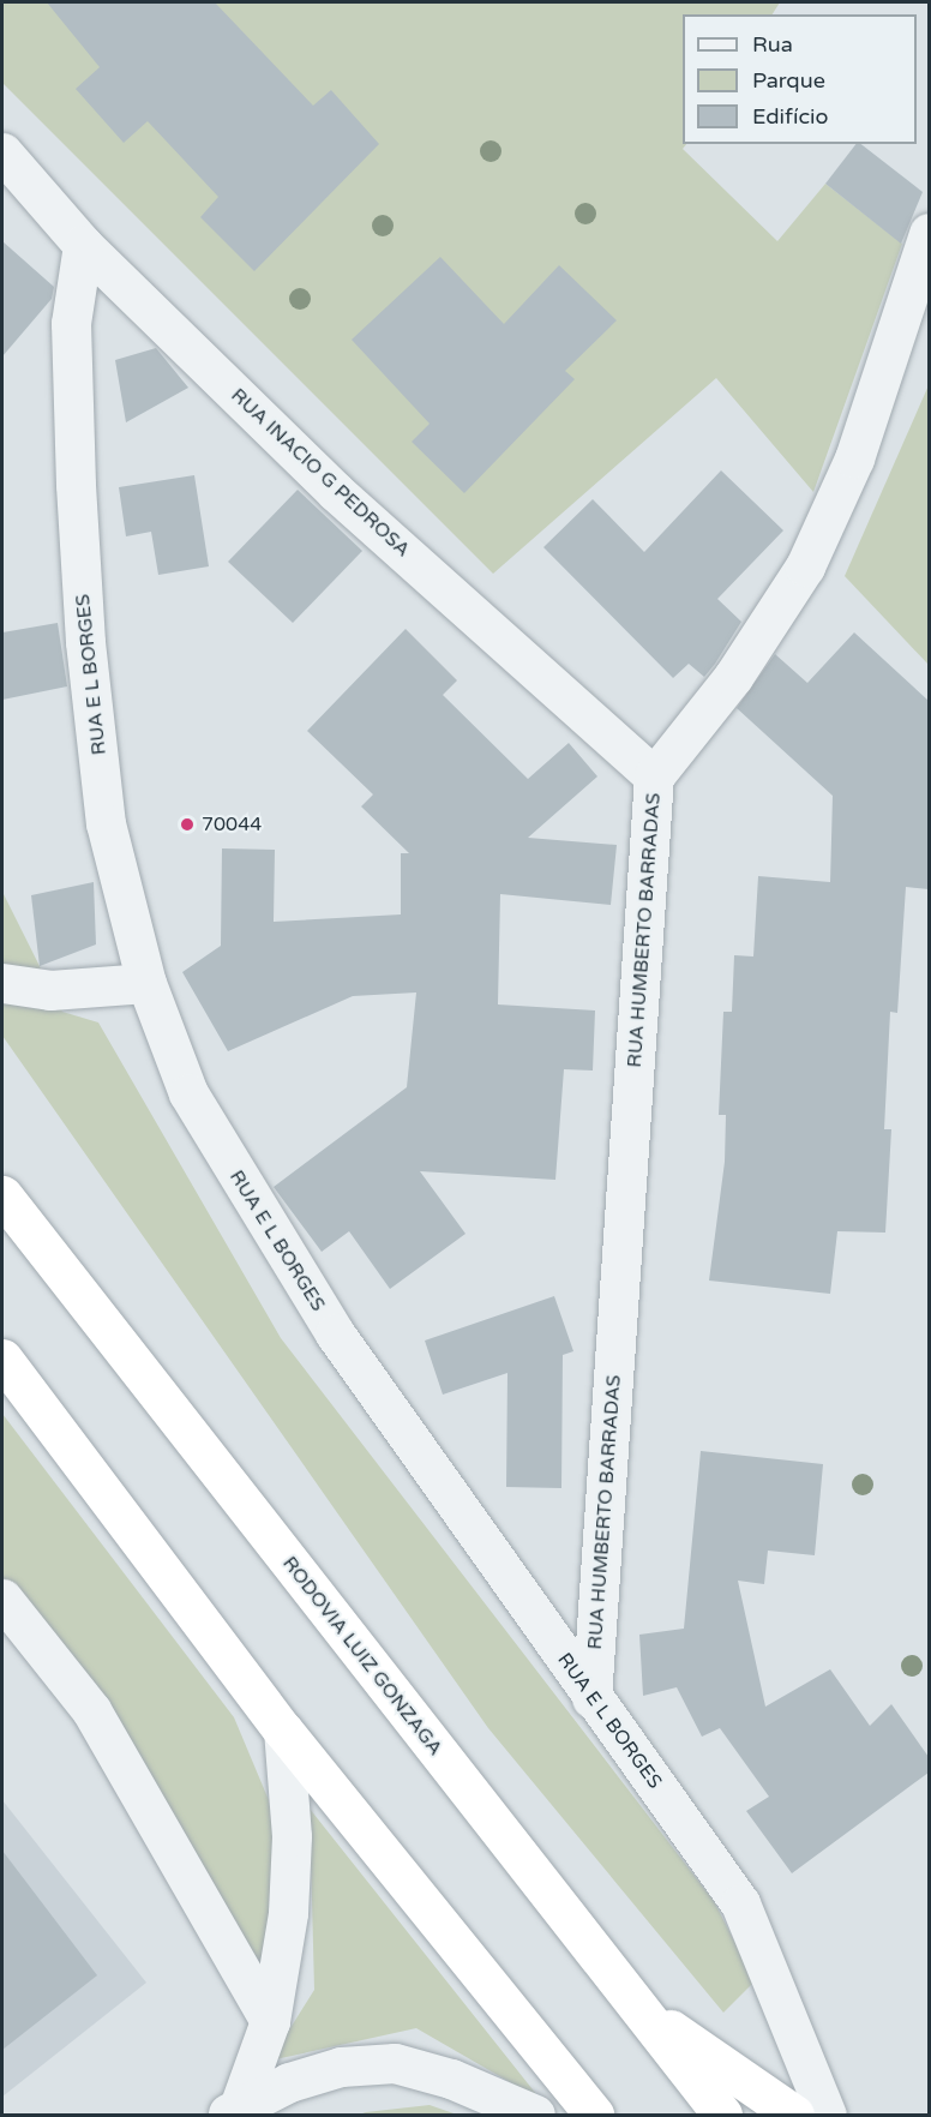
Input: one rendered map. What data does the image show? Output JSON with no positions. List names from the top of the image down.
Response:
{
  "streets": {
    "highway": ["RODOVIA LUIZ GONZAGA"],
    "street": ["RUA INACIO G PEDROSA", "RUA E L BORGES", "RUA HUMBERTO BARRADAS"]
  },
  "crossings": [
    ["RUA INACIO G PEDROSA", "RUA E L BORGES"],
    ["RUA INACIO G PEDROSA", "RUA HUMBERTO BARRADAS"],
    ["RUA E L BORGES", "RUA HUMBERTO BARRADAS"]
  ],
  "places": ["70044"],
  "legend": ["Rua", "Parque", "Edifício"]
}
